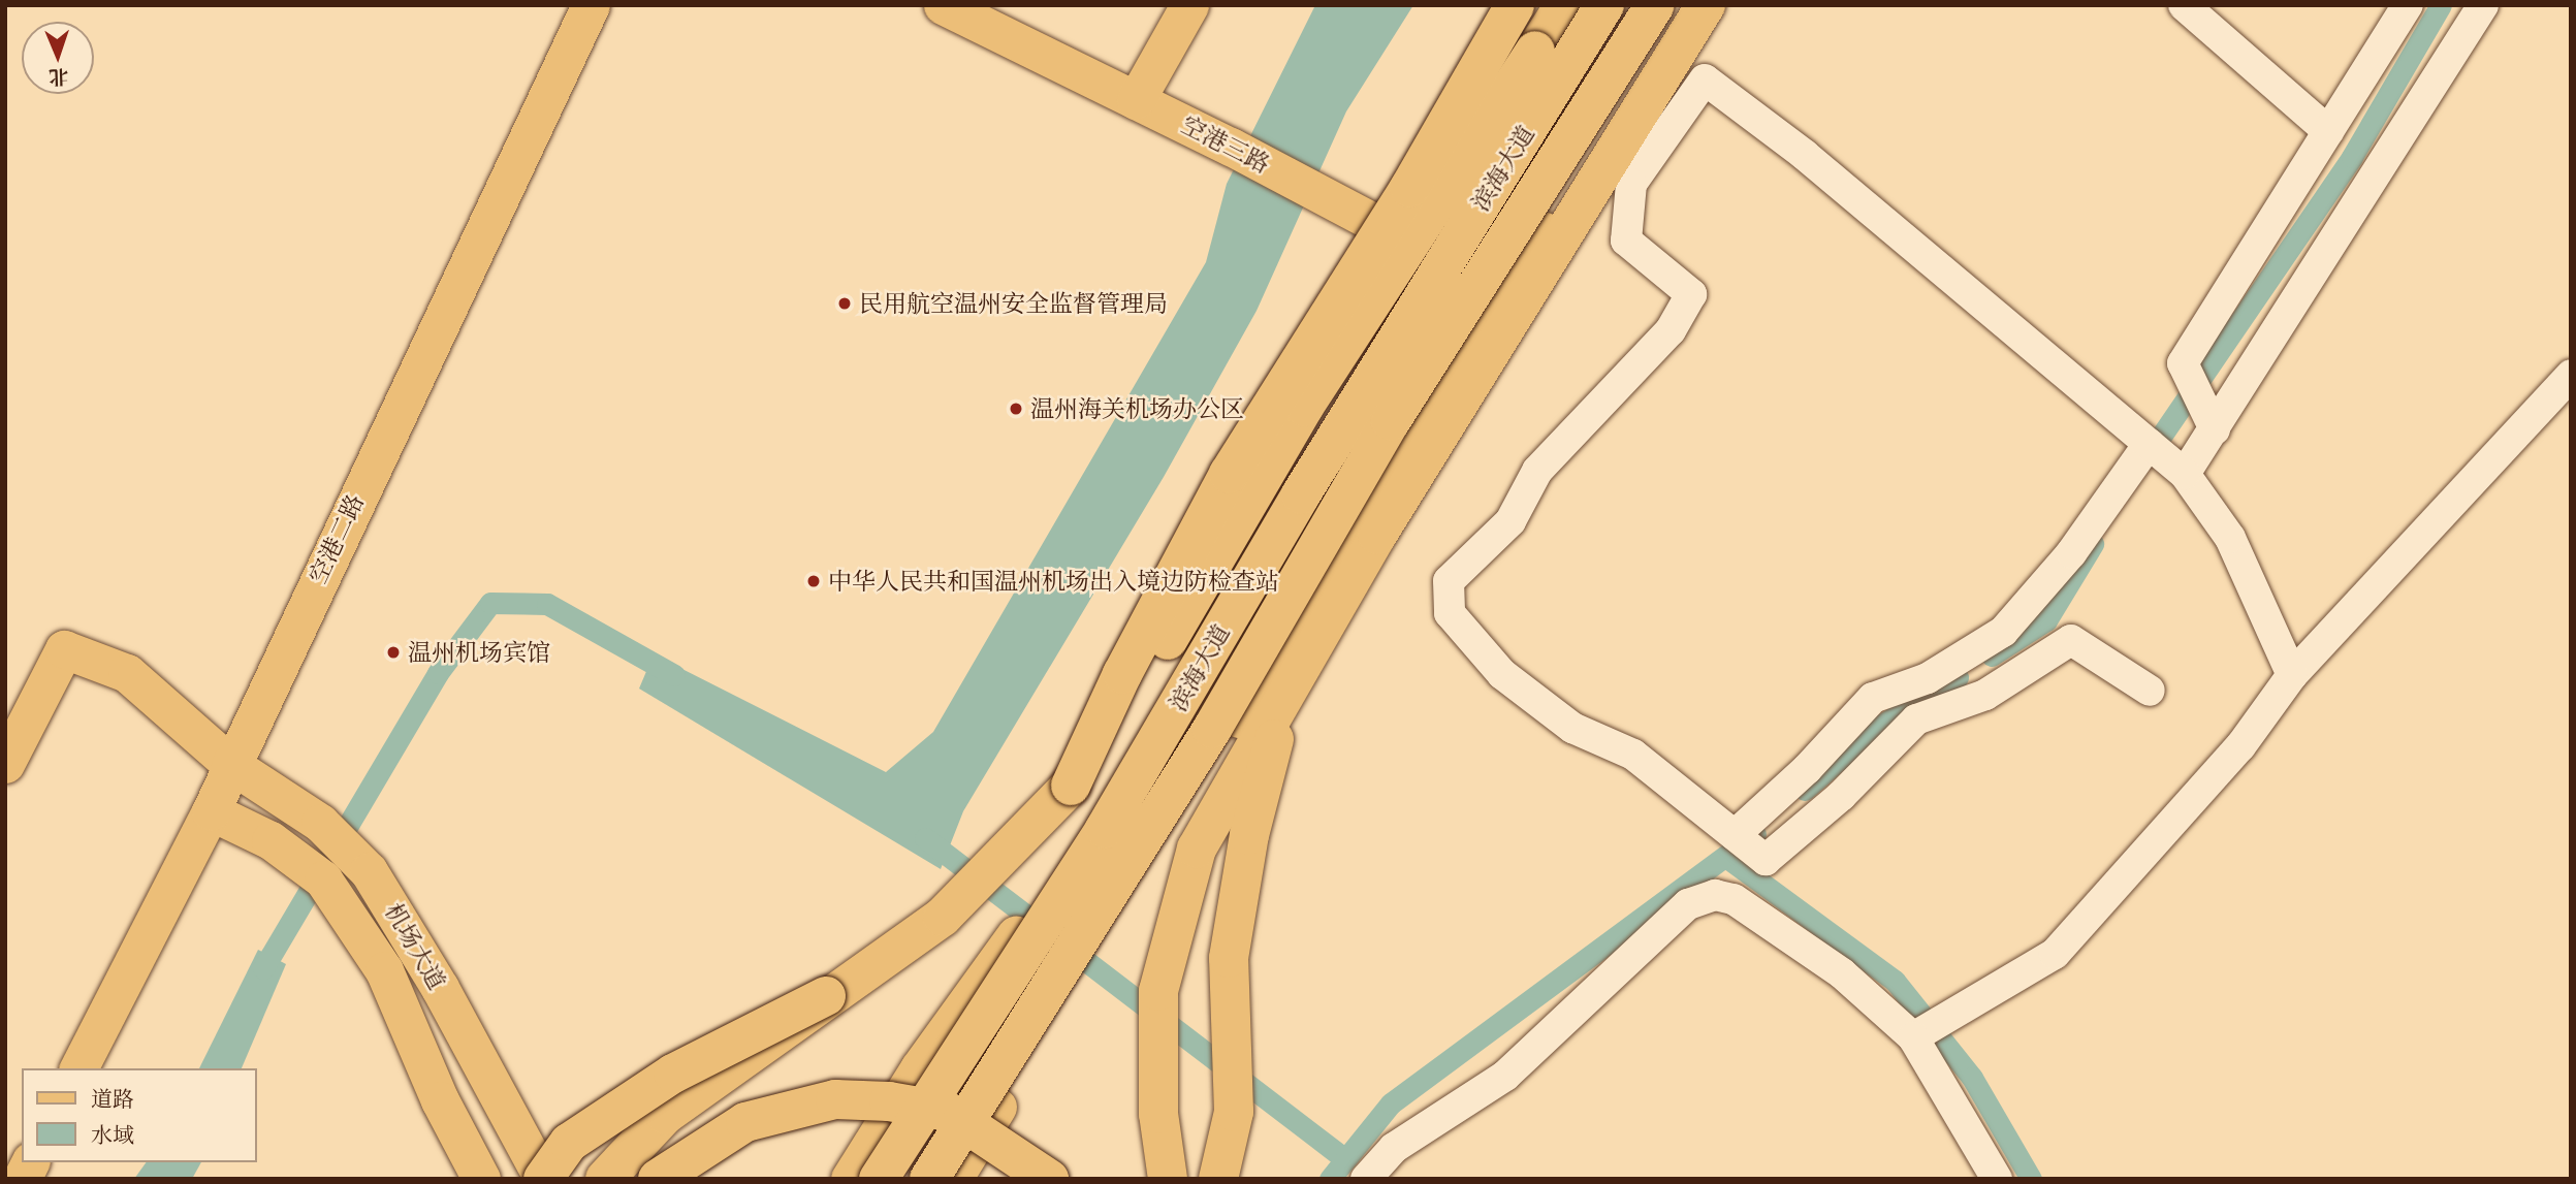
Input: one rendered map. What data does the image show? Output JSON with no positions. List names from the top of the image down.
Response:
{
  "streets": {
    "highway": ["滨海大道"],
    "main road": ["空港三路", "空港二路", "机场大道"]
  },
  "crossings": [
    ["空港二路", "机场大道"]
  ],
  "places": [
    "民用航空温州安全监督管理局",
    "温州海关机场办公区",
    "中华人民共和国温州机场出入境边防检查站",
    "温州机场宾馆"
  ],
  "legend": ["道路", "水域"],
  "north": "bottom"
}
